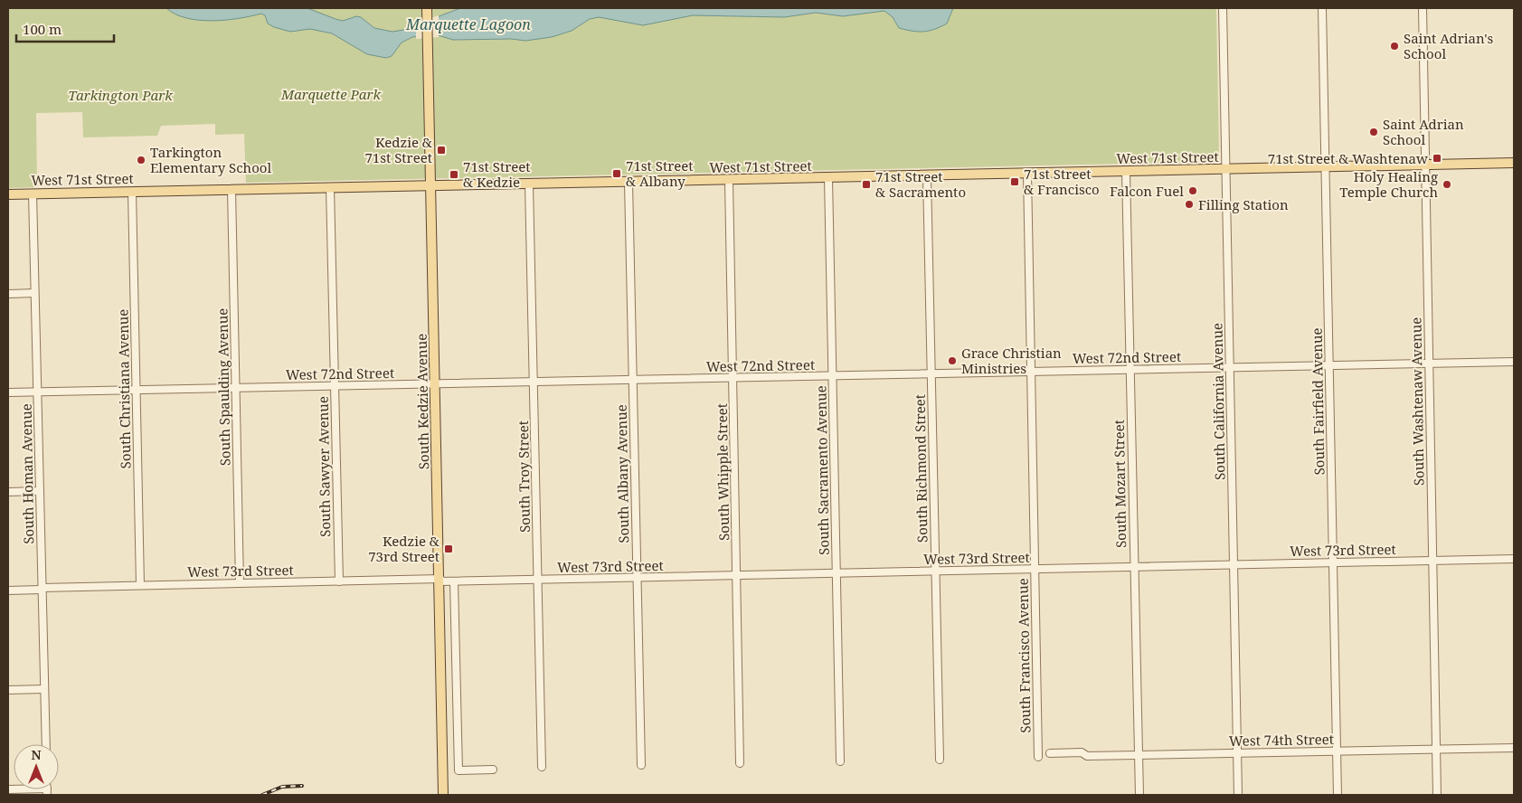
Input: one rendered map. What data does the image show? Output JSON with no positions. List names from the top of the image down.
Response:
{
  "streets": {
    "main road": ["West 71st Street", "South Kedzie Avenue"],
    "street": [
      "West 72nd Street",
      "South Spaulding Avenue",
      "South Christiana Avenue",
      "South California Avenue",
      "South Fairfield Avenue",
      "South Washtenaw Avenue",
      "South Sawyer Avenue",
      "South Richmond Street",
      "South Sacramento Avenue",
      "South Whipple Street",
      "South Homan Avenue",
      "South Albany Avenue",
      "South Troy Street",
      "South Mozart Street",
      "West 73rd Street",
      "South Francisco Avenue",
      "West 74th Street"
    ]
  },
  "crossings": [
    ["West 71st Street", "South Spaulding Avenue"],
    ["West 71st Street", "South Christiana Avenue"],
    ["West 71st Street", "South Kedzie Avenue"],
    ["West 71st Street", "South California Avenue"],
    ["West 71st Street", "South Fairfield Avenue"],
    ["West 71st Street", "South Washtenaw Avenue"],
    ["West 71st Street", "South Sawyer Avenue"],
    ["West 71st Street", "South Richmond Street"],
    ["West 71st Street", "South Sacramento Avenue"],
    ["West 71st Street", "South Whipple Street"],
    ["West 71st Street", "South Homan Avenue"],
    ["West 71st Street", "South Albany Avenue"],
    ["West 71st Street", "South Troy Street"],
    ["West 71st Street", "South Mozart Street"],
    ["West 71st Street", "South Francisco Avenue"],
    ["West 72nd Street", "South Spaulding Avenue"],
    ["West 72nd Street", "South Christiana Avenue"],
    ["West 72nd Street", "South Kedzie Avenue"],
    ["West 72nd Street", "South California Avenue"],
    ["West 72nd Street", "South Fairfield Avenue"],
    ["West 72nd Street", "South Washtenaw Avenue"],
    ["West 72nd Street", "South Sawyer Avenue"],
    ["West 72nd Street", "South Richmond Street"],
    ["West 72nd Street", "South Sacramento Avenue"],
    ["West 72nd Street", "South Whipple Street"],
    ["West 72nd Street", "South Homan Avenue"],
    ["West 72nd Street", "South Albany Avenue"],
    ["West 72nd Street", "South Troy Street"],
    ["West 72nd Street", "South Mozart Street"],
    ["West 72nd Street", "South Francisco Avenue"],
    ["South Spaulding Avenue", "West 73rd Street"],
    ["South Christiana Avenue", "West 73rd Street"],
    ["South Kedzie Avenue", "West 73rd Street"],
    ["South California Avenue", "West 73rd Street"],
    ["South California Avenue", "West 74th Street"],
    ["South Fairfield Avenue", "West 73rd Street"],
    ["South Fairfield Avenue", "West 74th Street"],
    ["South Washtenaw Avenue", "West 73rd Street"],
    ["South Washtenaw Avenue", "West 74th Street"],
    ["South Sawyer Avenue", "West 73rd Street"],
    ["South Richmond Street", "West 73rd Street"],
    ["South Sacramento Avenue", "West 73rd Street"],
    ["South Whipple Street", "West 73rd Street"],
    ["South Homan Avenue", "West 73rd Street"],
    ["South Albany Avenue", "West 73rd Street"],
    ["South Troy Street", "West 73rd Street"],
    ["South Mozart Street", "West 73rd Street"],
    ["South Mozart Street", "West 74th Street"],
    ["West 73rd Street", "South Francisco Avenue"]
  ],
  "water": ["Marquette Lagoon"],
  "parks": ["Marquette Park", "Tarkington Park"],
  "places": {
    "other": [
      "Saint Adrian's School",
      "Saint Adrian School",
      "Tarkington Elementary School",
      "Holy Healing Temple Church",
      "Falcon Fuel",
      "Filling Station",
      "Grace Christian Ministries"
    ],
    "transit": [
      "Kedzie & 71st Street",
      "71st Street & Washtenaw",
      "71st Street & Albany",
      "71st Street & Kedzie",
      "71st Street & Francisco",
      "71st Street & Sacramento",
      "Kedzie & 73rd Street"
    ]
  },
  "scale_bar": "100 m",
  "north": "top"
}
